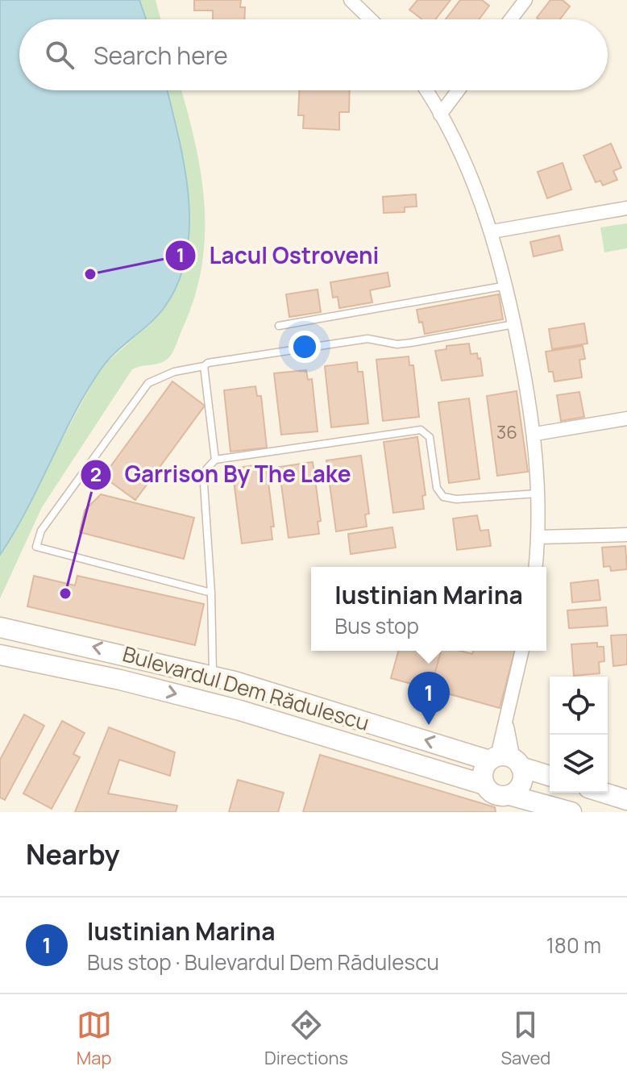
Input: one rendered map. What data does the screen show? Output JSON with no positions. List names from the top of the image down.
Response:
{
  "streets": {
    "main road": ["Bulevardul Dem Rădulescu"]
  },
  "places": ["Lacul Ostroveni", "Garrison By The Lake"],
  "house_numbers": ["36"],
  "page": {
    "search": "Search here",
    "popup": ["Iustinian Marina", "Bus stop"],
    "pins": "1",
    "heading": "Nearby",
    "list": [
      {
        "mark": "1",
        "name": "Iustinian Marina",
        "note": "Bus stop · Bulevardul Dem Rădulescu",
        "value": "180 m"
      }
    ],
    "nav": ["Map", "Directions", "Saved"]
  }
}
